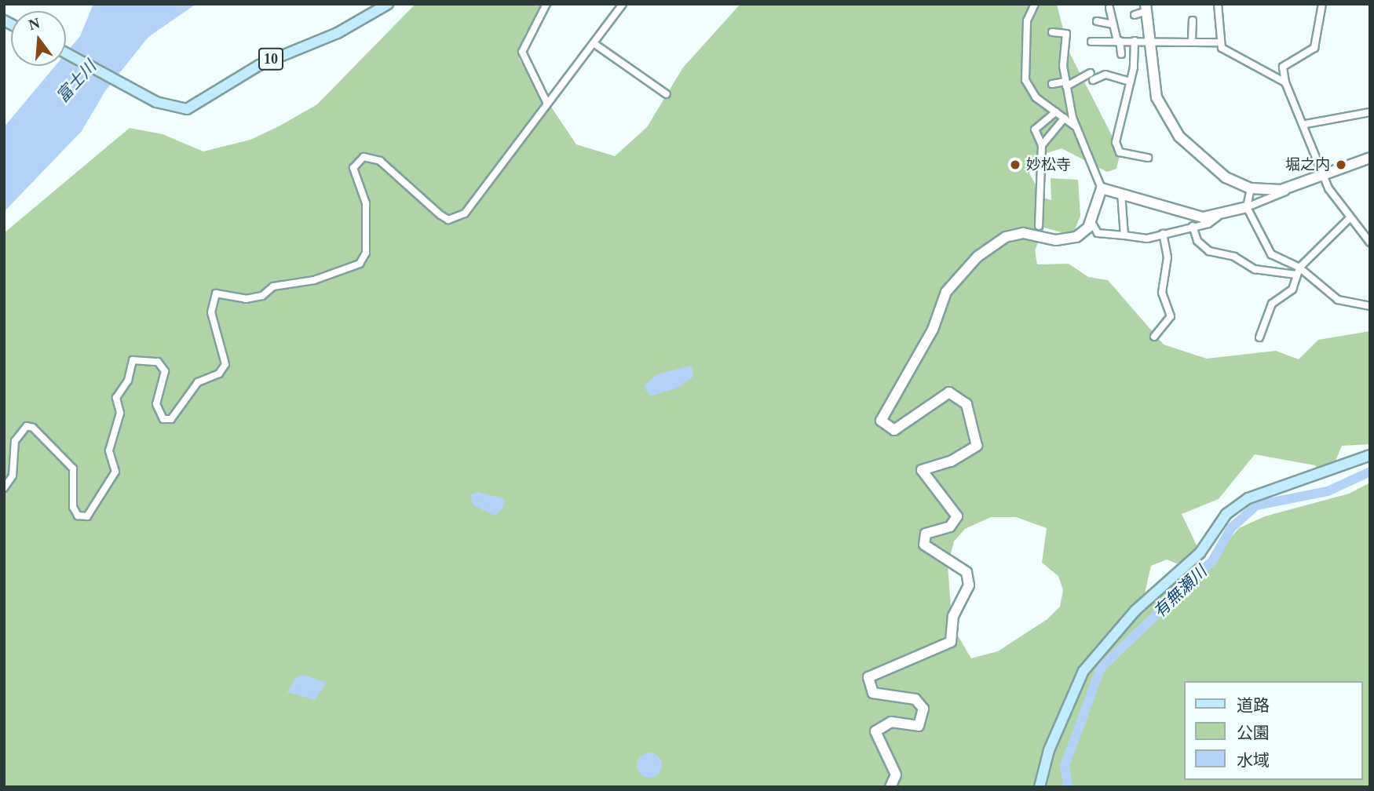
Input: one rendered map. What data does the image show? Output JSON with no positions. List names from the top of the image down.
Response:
{
  "streets": {
    "main road": ["10"]
  },
  "water": ["富士川", "有無瀬川"],
  "places": ["妙松寺", "堀之内"],
  "legend": ["道路", "公園", "水域"],
  "north": "top"
}
